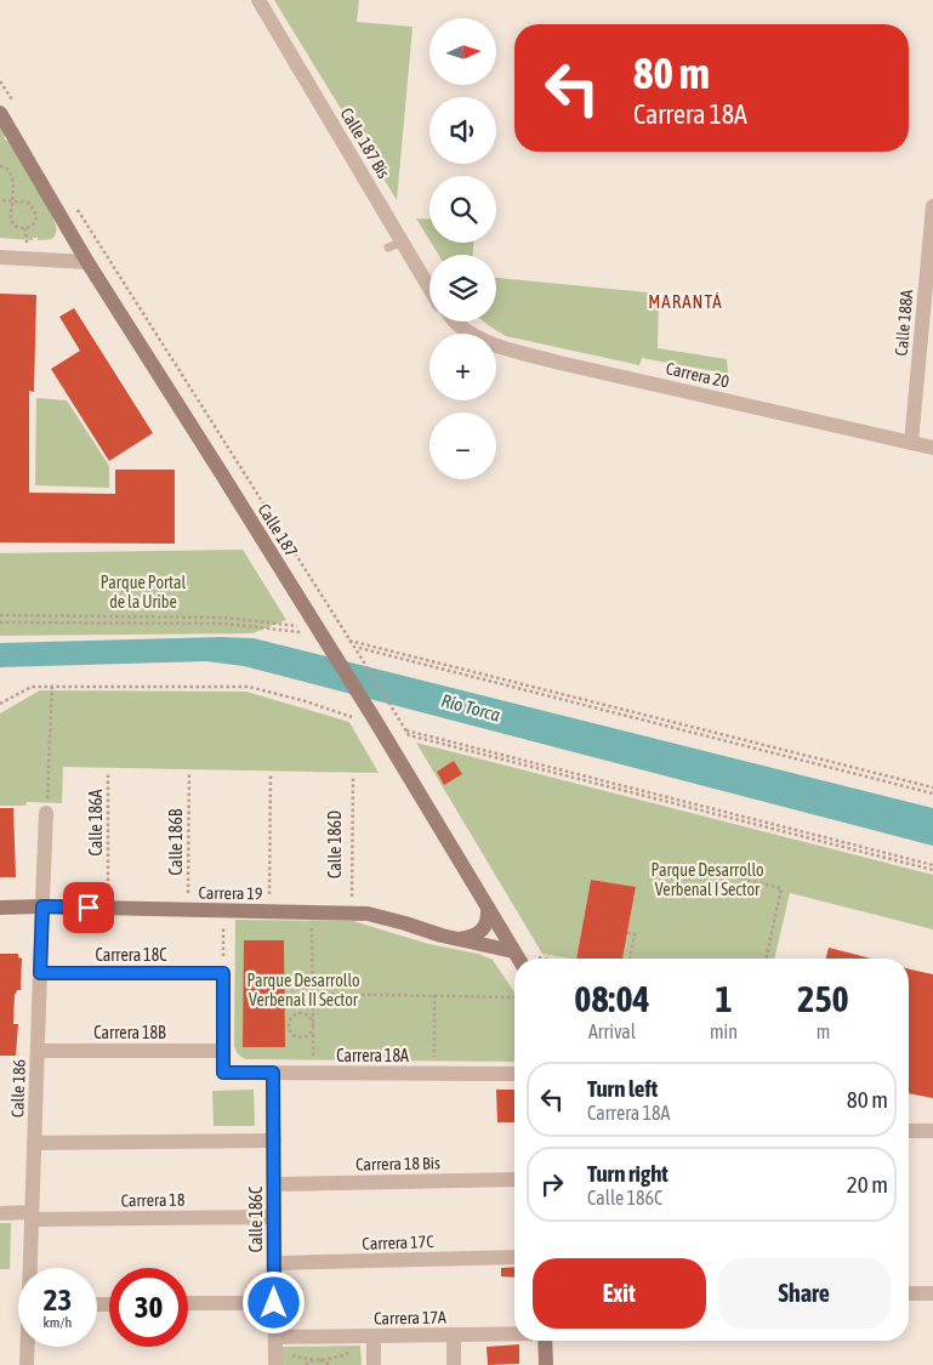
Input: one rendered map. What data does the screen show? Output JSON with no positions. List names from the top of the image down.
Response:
{
  "streets": {
    "street": [
      "Calle 187 Bis",
      "Calle 188A",
      "Carrera 20",
      "Calle 187",
      "Carrera 19",
      "Carrera 18C",
      "Carrera 18B",
      "Carrera 18A",
      "Calle 186",
      "Carrera 18 Bis",
      "Carrera 18",
      "Calle 186C",
      "Carrera 17C",
      "Carrera 17A"
    ],
    "path": ["Calle 186A", "Calle 186B", "Calle 186D"]
  },
  "crossings": [
    ["Calle 188A", "Carrera 20"],
    ["Calle 187", "Carrera 19"],
    ["Calle 186A", "Carrera 19"],
    ["Calle 186B", "Carrera 19"],
    ["Calle 186D", "Carrera 19"],
    ["Carrera 19", "Calle 186"],
    ["Carrera 18C", "Calle 186"],
    ["Carrera 18B", "Carrera 18A"],
    ["Carrera 18B", "Calle 186"],
    ["Carrera 18A", "Calle 186C"],
    ["Calle 186", "Carrera 18"],
    ["Carrera 18 Bis", "Calle 186C"],
    ["Carrera 18", "Calle 186C"],
    ["Calle 186C", "Carrera 17C"],
    ["Calle 186C", "Carrera 17A"]
  ],
  "districts": ["MARANTÁ"],
  "water": ["Río Torca"],
  "parks": ["Parque Portal de la Uribe", "Parque Desarrollo Verbenal I Sector", "Parque Desarrollo Verbenal II Sector"],
  "north": "right",
  "page": {
    "map_buttons": ["+", "−"],
    "turn": ["80 m", "Carrera 18A"],
    "eta": [
      "08:04",
      "Arrival",
      "1",
      "min",
      "250",
      "m"
    ],
    "list": [
      {
        "name": "Turn left",
        "note": "Carrera 18A",
        "value": "80 m"
      },
      {
        "name": "Turn right",
        "note": "Calle 186C",
        "value": "20 m"
      }
    ],
    "buttons": ["Exit", "Share"],
    "speed": "23 km/h",
    "limit": "30"
  }
}
